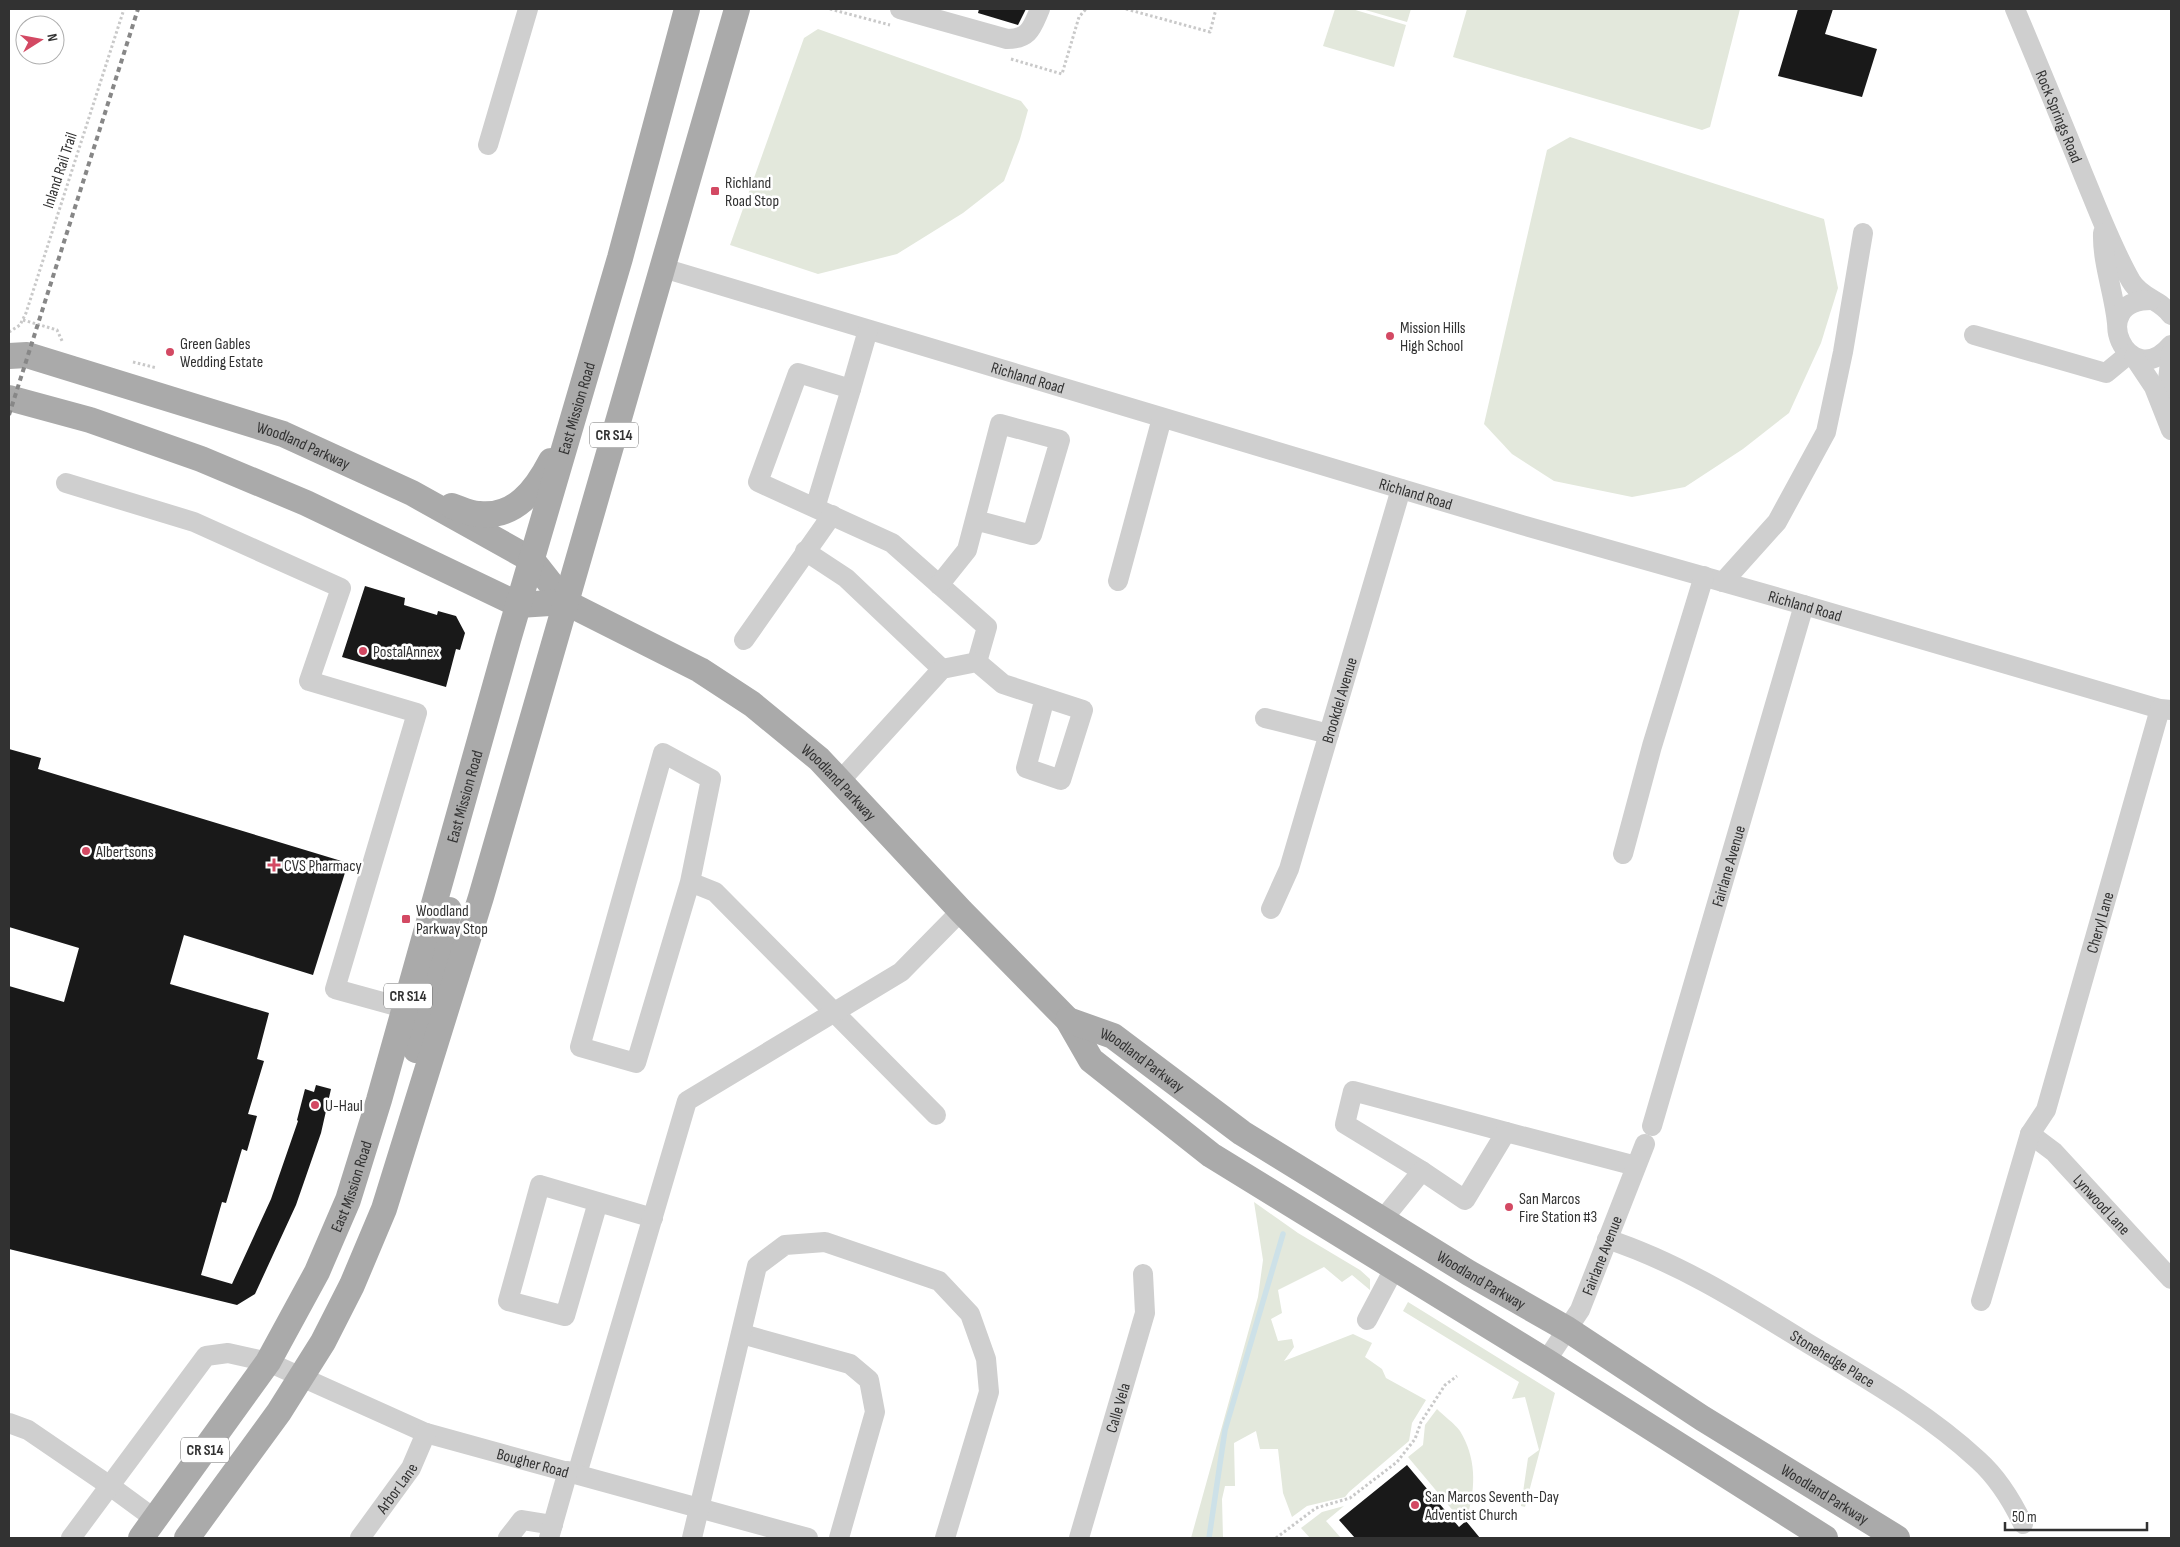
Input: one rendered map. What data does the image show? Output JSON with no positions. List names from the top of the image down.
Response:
{
  "streets": {
    "main road": ["East Mission Road", "CR S14", "Woodland Parkway"],
    "street": [
      "Rock Springs Road",
      "Richland Road",
      "Brookdel Avenue",
      "Fairlane Avenue",
      "Cheryl Lane",
      "Lynwood Lane",
      "Stonehedge Place",
      "Calle Vela",
      "Bougher Road",
      "Arbor Lane"
    ],
    "path": ["Inland Rail Trail"]
  },
  "crossings": [
    ["Richland Road", "CR S14"],
    ["Richland Road", "Brookdel Avenue"],
    ["Richland Road", "Fairlane Avenue"],
    ["Richland Road", "Cheryl Lane"],
    ["East Mission Road", "Woodland Parkway"],
    ["East Mission Road", "Bougher Road"],
    ["CR S14", "Woodland Parkway"],
    ["CR S14", "Bougher Road"],
    ["Woodland Parkway", "Fairlane Avenue"],
    ["Fairlane Avenue", "Stonehedge Place"],
    ["Cheryl Lane", "Lynwood Lane"],
    ["Bougher Road", "Arbor Lane"]
  ],
  "places": {
    "transit": ["Richland Road Stop", "Woodland Parkway Stop"],
    "other": [
      "Mission Hills High School",
      "Green Gables Wedding Estate",
      "PostalAnnex",
      "Albertsons",
      "U-Haul",
      "San Marcos Fire Station #3",
      "San Marcos Seventh-Day Adventist Church"
    ],
    "health": ["CVS Pharmacy"]
  },
  "scale_bar": "50 m",
  "north": "right"
}
